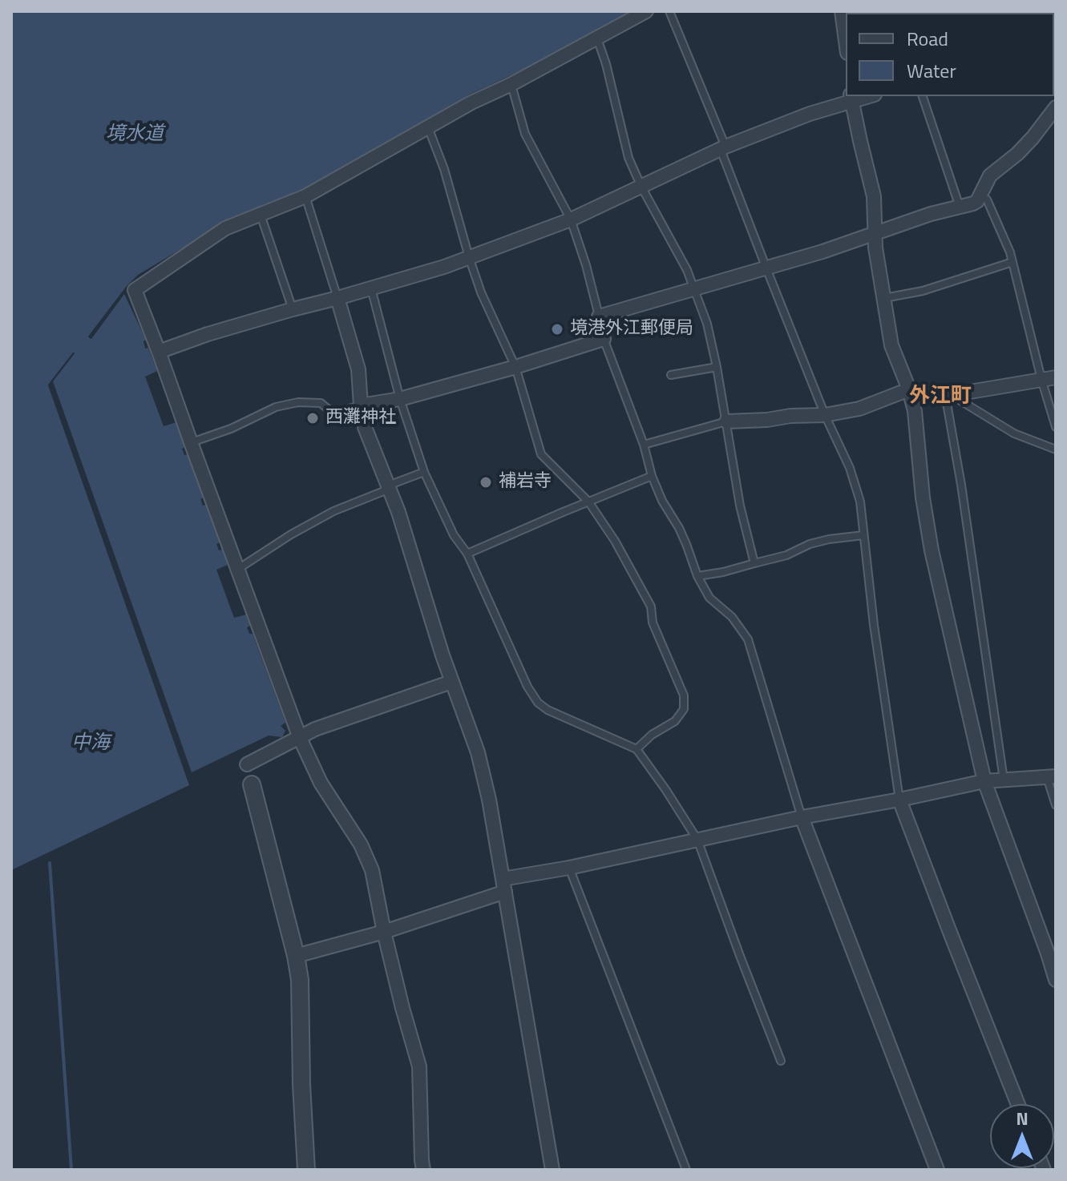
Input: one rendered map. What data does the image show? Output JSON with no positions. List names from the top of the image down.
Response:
{
  "districts": ["外江町"],
  "water": ["境水道", "中海"],
  "places": ["境港外江郵便局", "西灘神社", "補岩寺"],
  "legend": ["Road", "Water"],
  "north": "top"
}
